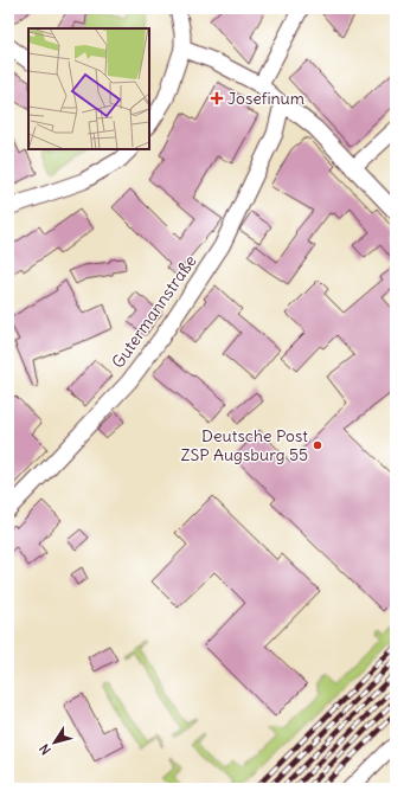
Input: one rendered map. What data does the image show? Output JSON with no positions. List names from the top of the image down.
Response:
{
  "streets": {
    "street": ["Gutermannstraße"]
  },
  "places": {
    "health": ["Josefinum"],
    "other": ["Deutsche Post ZSP Augsburg 55"]
  },
  "north": "bottom left"
}
